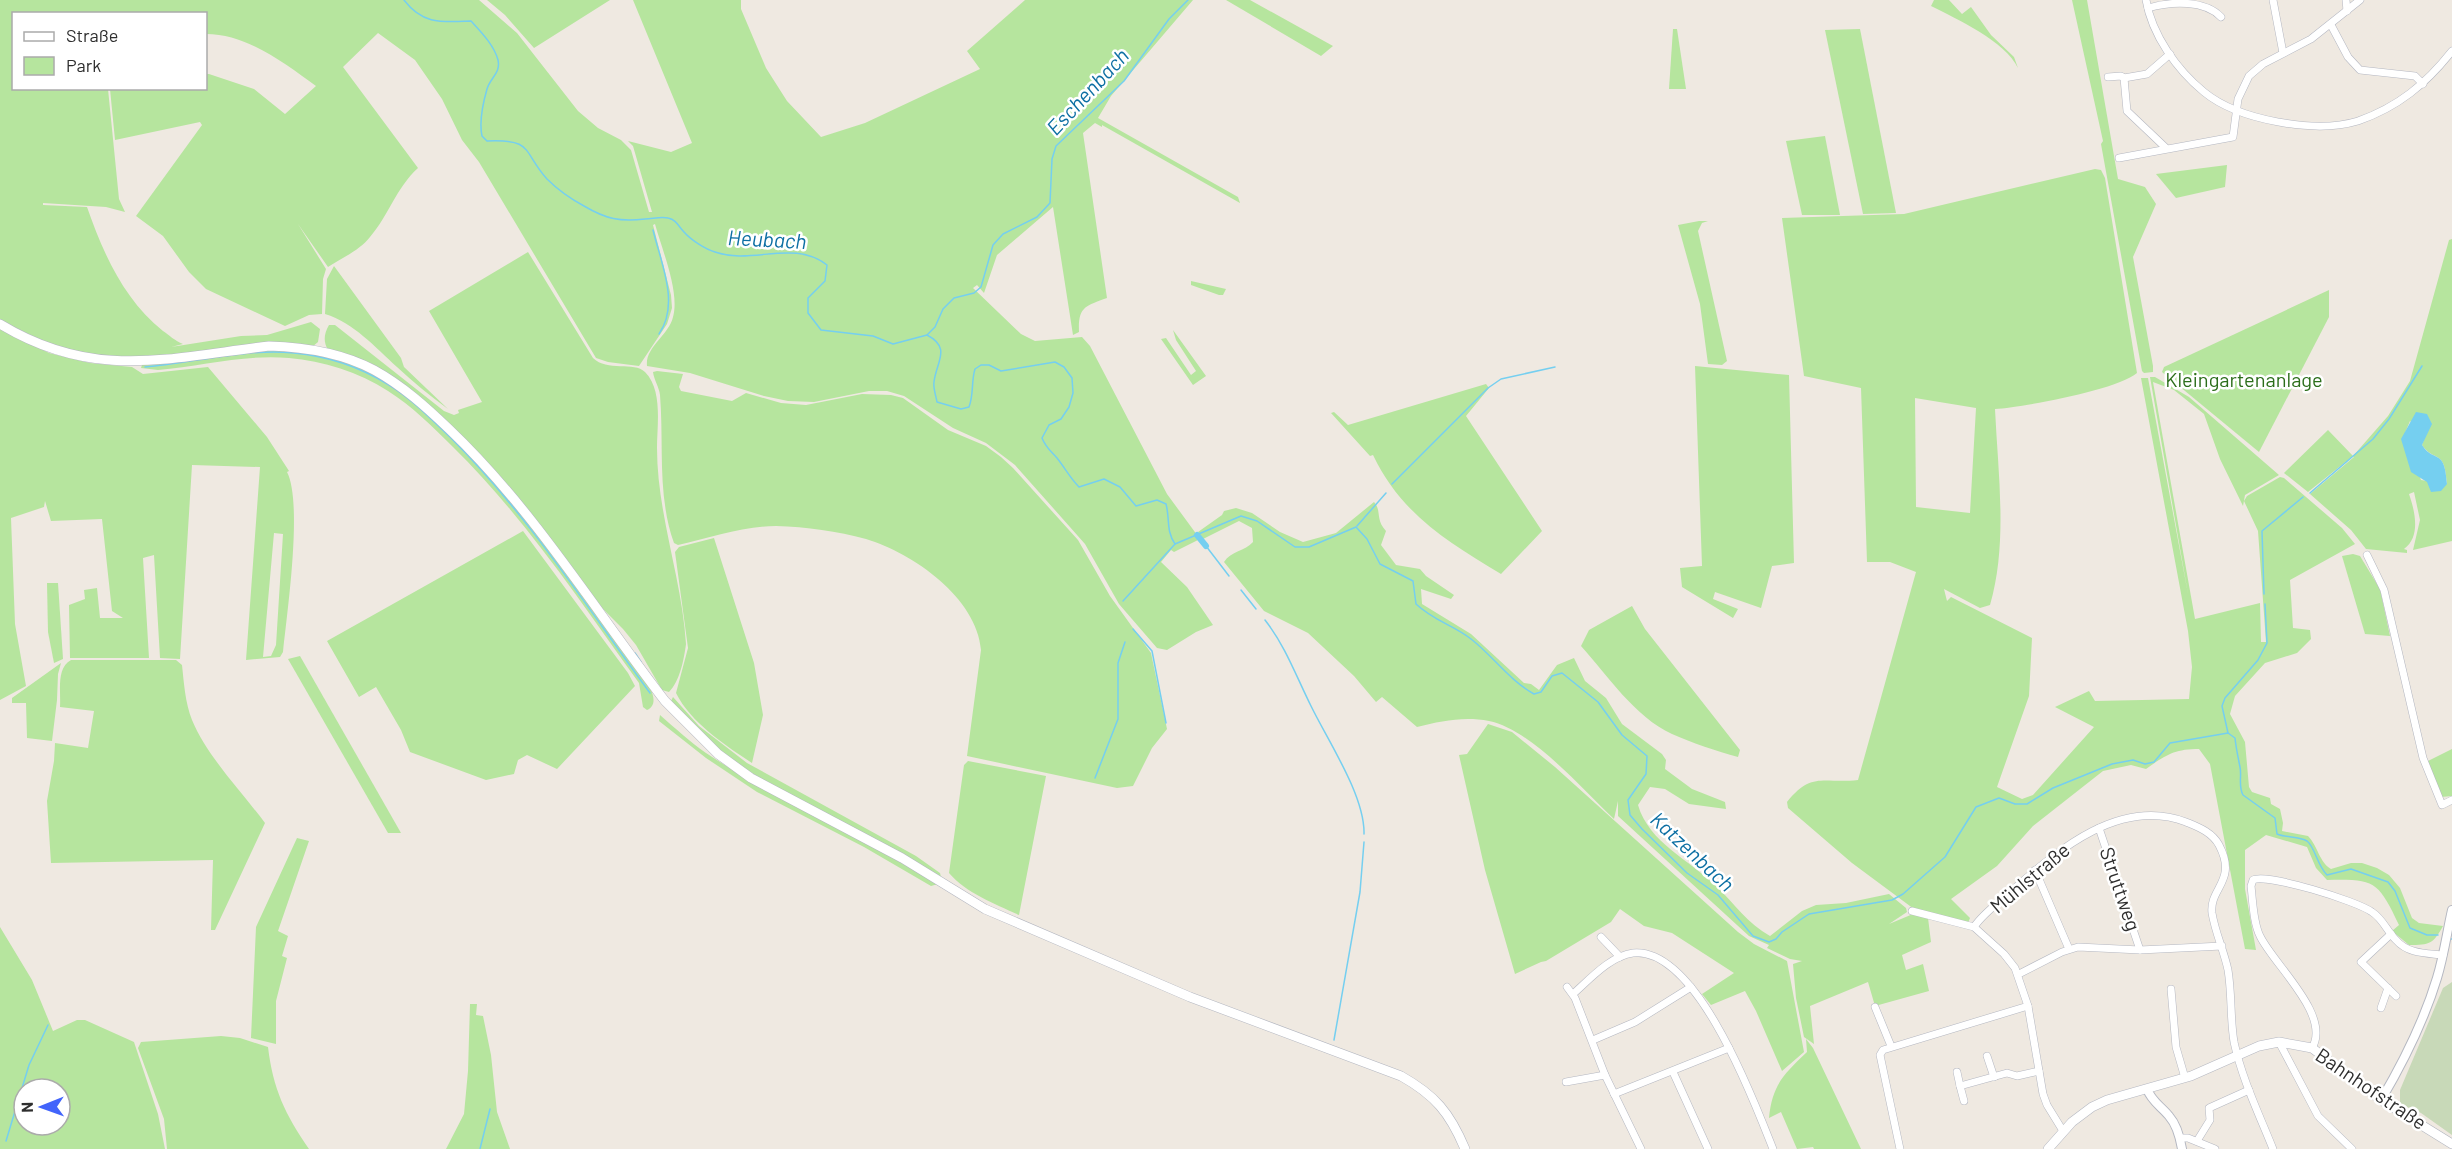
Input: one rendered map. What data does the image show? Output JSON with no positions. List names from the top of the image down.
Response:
{
  "streets": {
    "main road": ["Bahnhofstraße"],
    "street": ["Mühlstraße", "Struttweg"]
  },
  "crossings": [
    ["Mühlstraße", "Struttweg"],
    ["Mühlstraße", "Bahnhofstraße"]
  ],
  "water": ["Eschenbach", "Heubach", "Katzenbach"],
  "parks": ["Kleingartenanlage"],
  "legend": ["Straße", "Park"],
  "north": "left"
}
